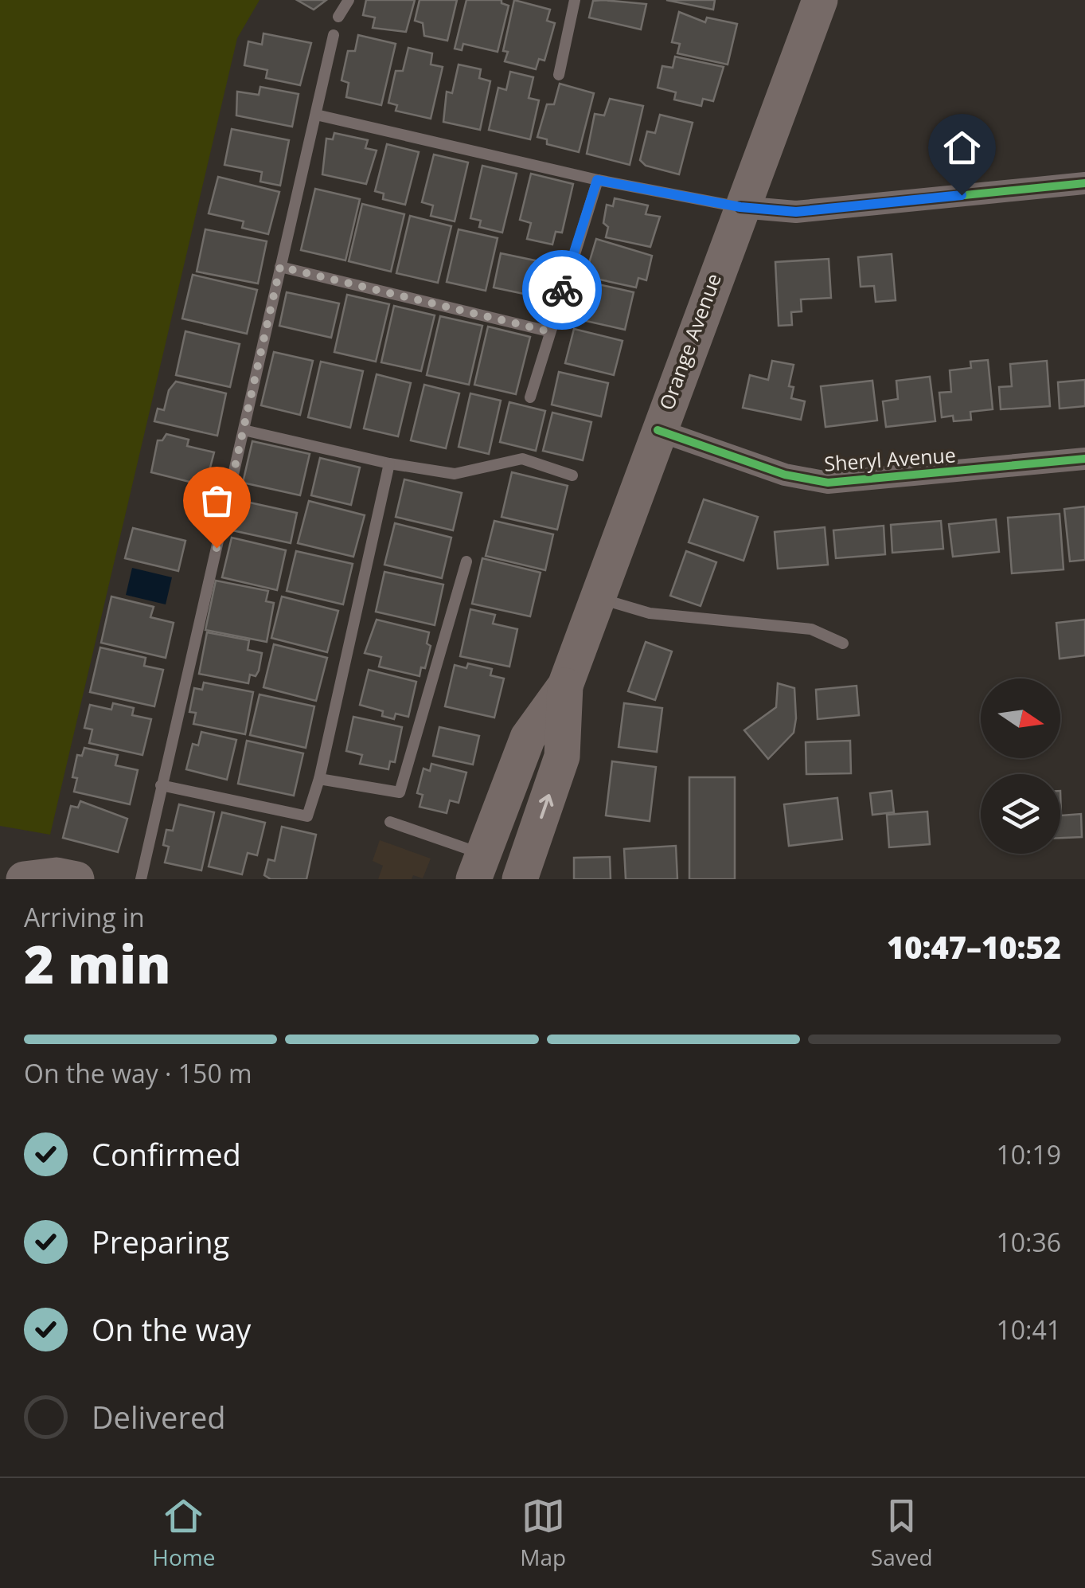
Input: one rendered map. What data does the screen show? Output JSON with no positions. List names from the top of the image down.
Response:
{
  "streets": {
    "main road": ["Orange Avenue"],
    "street": ["Sheryl Avenue"]
  },
  "crossings": [
    ["Orange Avenue", "Sheryl Avenue"]
  ],
  "north": "right",
  "page": {
    "heading": ["2 min", "Arriving in", "10:47–10:52"],
    "bar": "On the way · 150 m",
    "list": [
      ["Confirmed", "10:19"],
      ["Preparing", "10:36"],
      ["On the way", "10:41"],
      "Delivered"
    ],
    "tabs": ["Home", "Map", "Saved"]
  }
}
